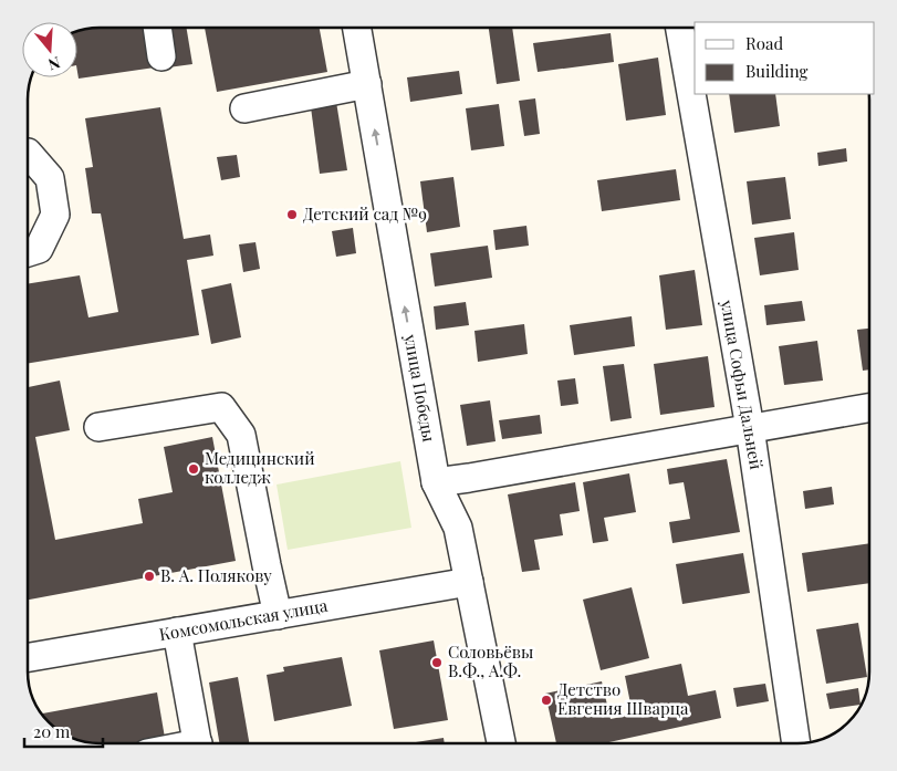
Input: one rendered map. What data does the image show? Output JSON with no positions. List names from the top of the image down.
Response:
{
  "streets": {
    "street": ["улица Софьи Дальней", "улица Победы", "Комсомольская улица"]
  },
  "crossings": [
    ["улица Победы", "Комсомольская улица"]
  ],
  "one_way": ["улица Победы"],
  "places": [
    "Детский сад №9",
    "Медицинский колледж",
    "В. А. Полякову",
    "Соловьёвы В.Ф., А.Ф.",
    "Детство Евгения Шварца"
  ],
  "legend": ["Road", "Building"],
  "scale_bar": "20 m",
  "north": "bottom"
}
